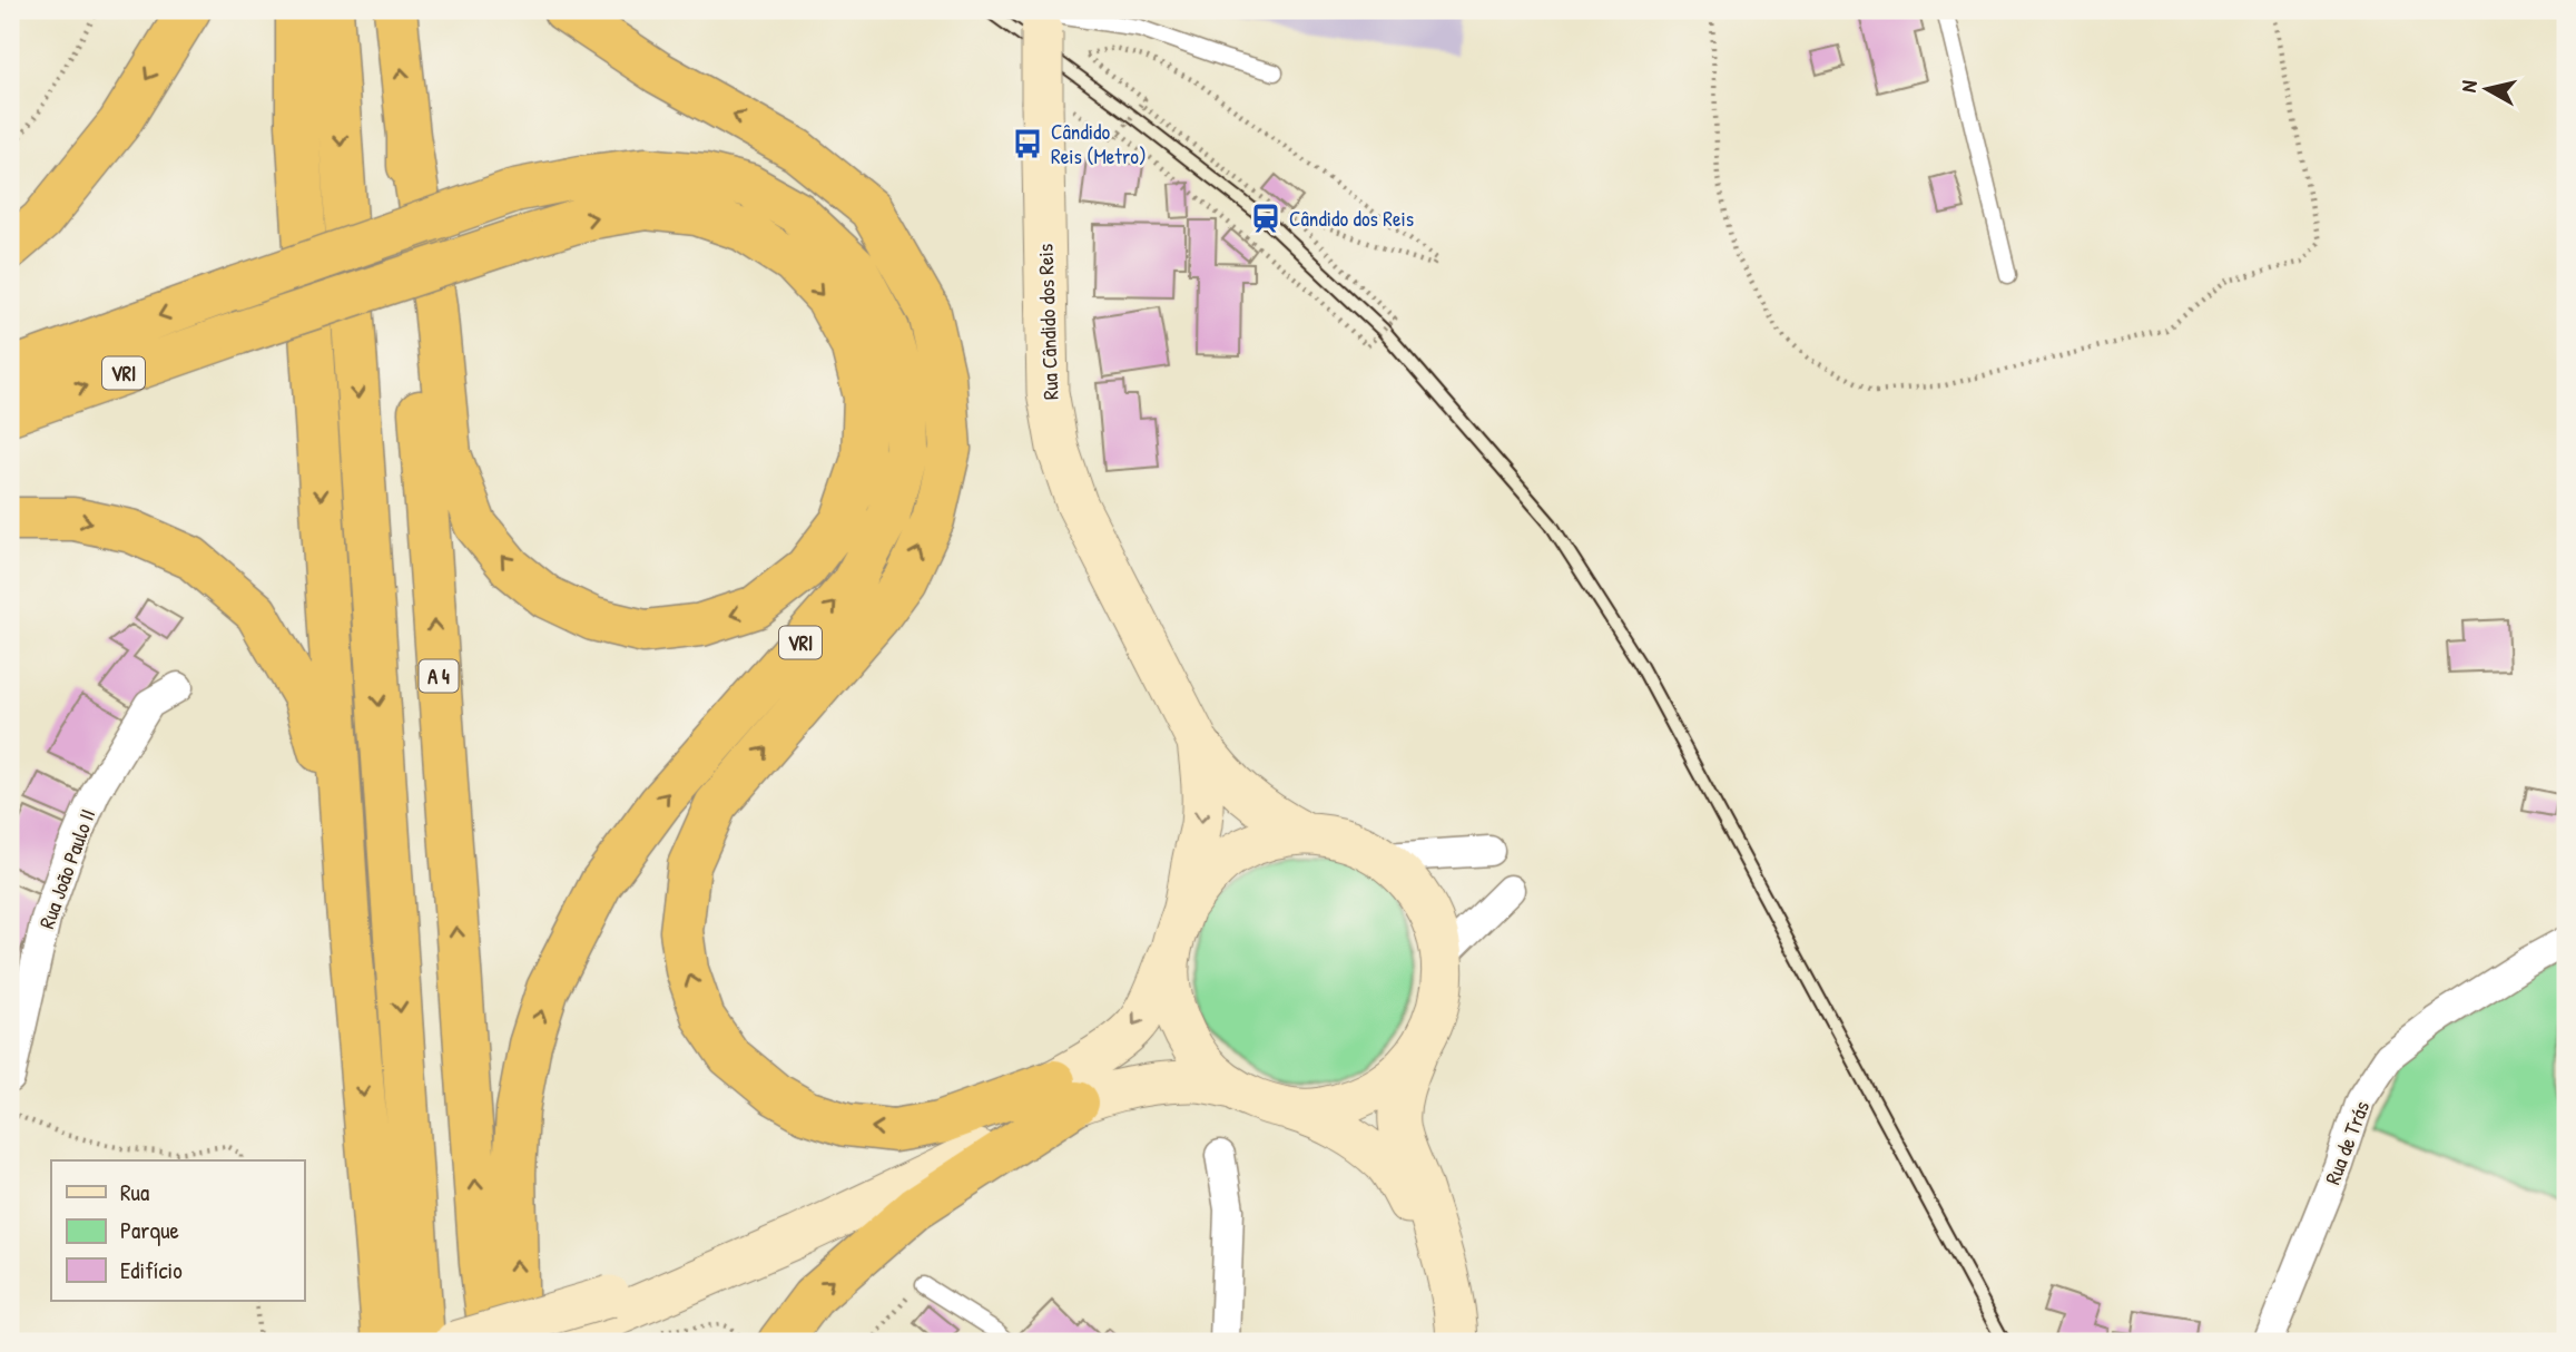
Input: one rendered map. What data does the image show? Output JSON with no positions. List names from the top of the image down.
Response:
{
  "streets": {
    "highway": ["VRI", "A 4"],
    "main road": ["Rua Cândido dos Reis"],
    "street": ["Rua João Paulo II", "Rua de Trás"]
  },
  "crossings": [
    ["VRI", "A 4"]
  ],
  "places": {
    "bus stop": ["Cândido Reis (Metro)"],
    "station": ["Cândido dos Reis"]
  },
  "legend": ["Rua", "Parque", "Edifício"],
  "north": "left"
}
